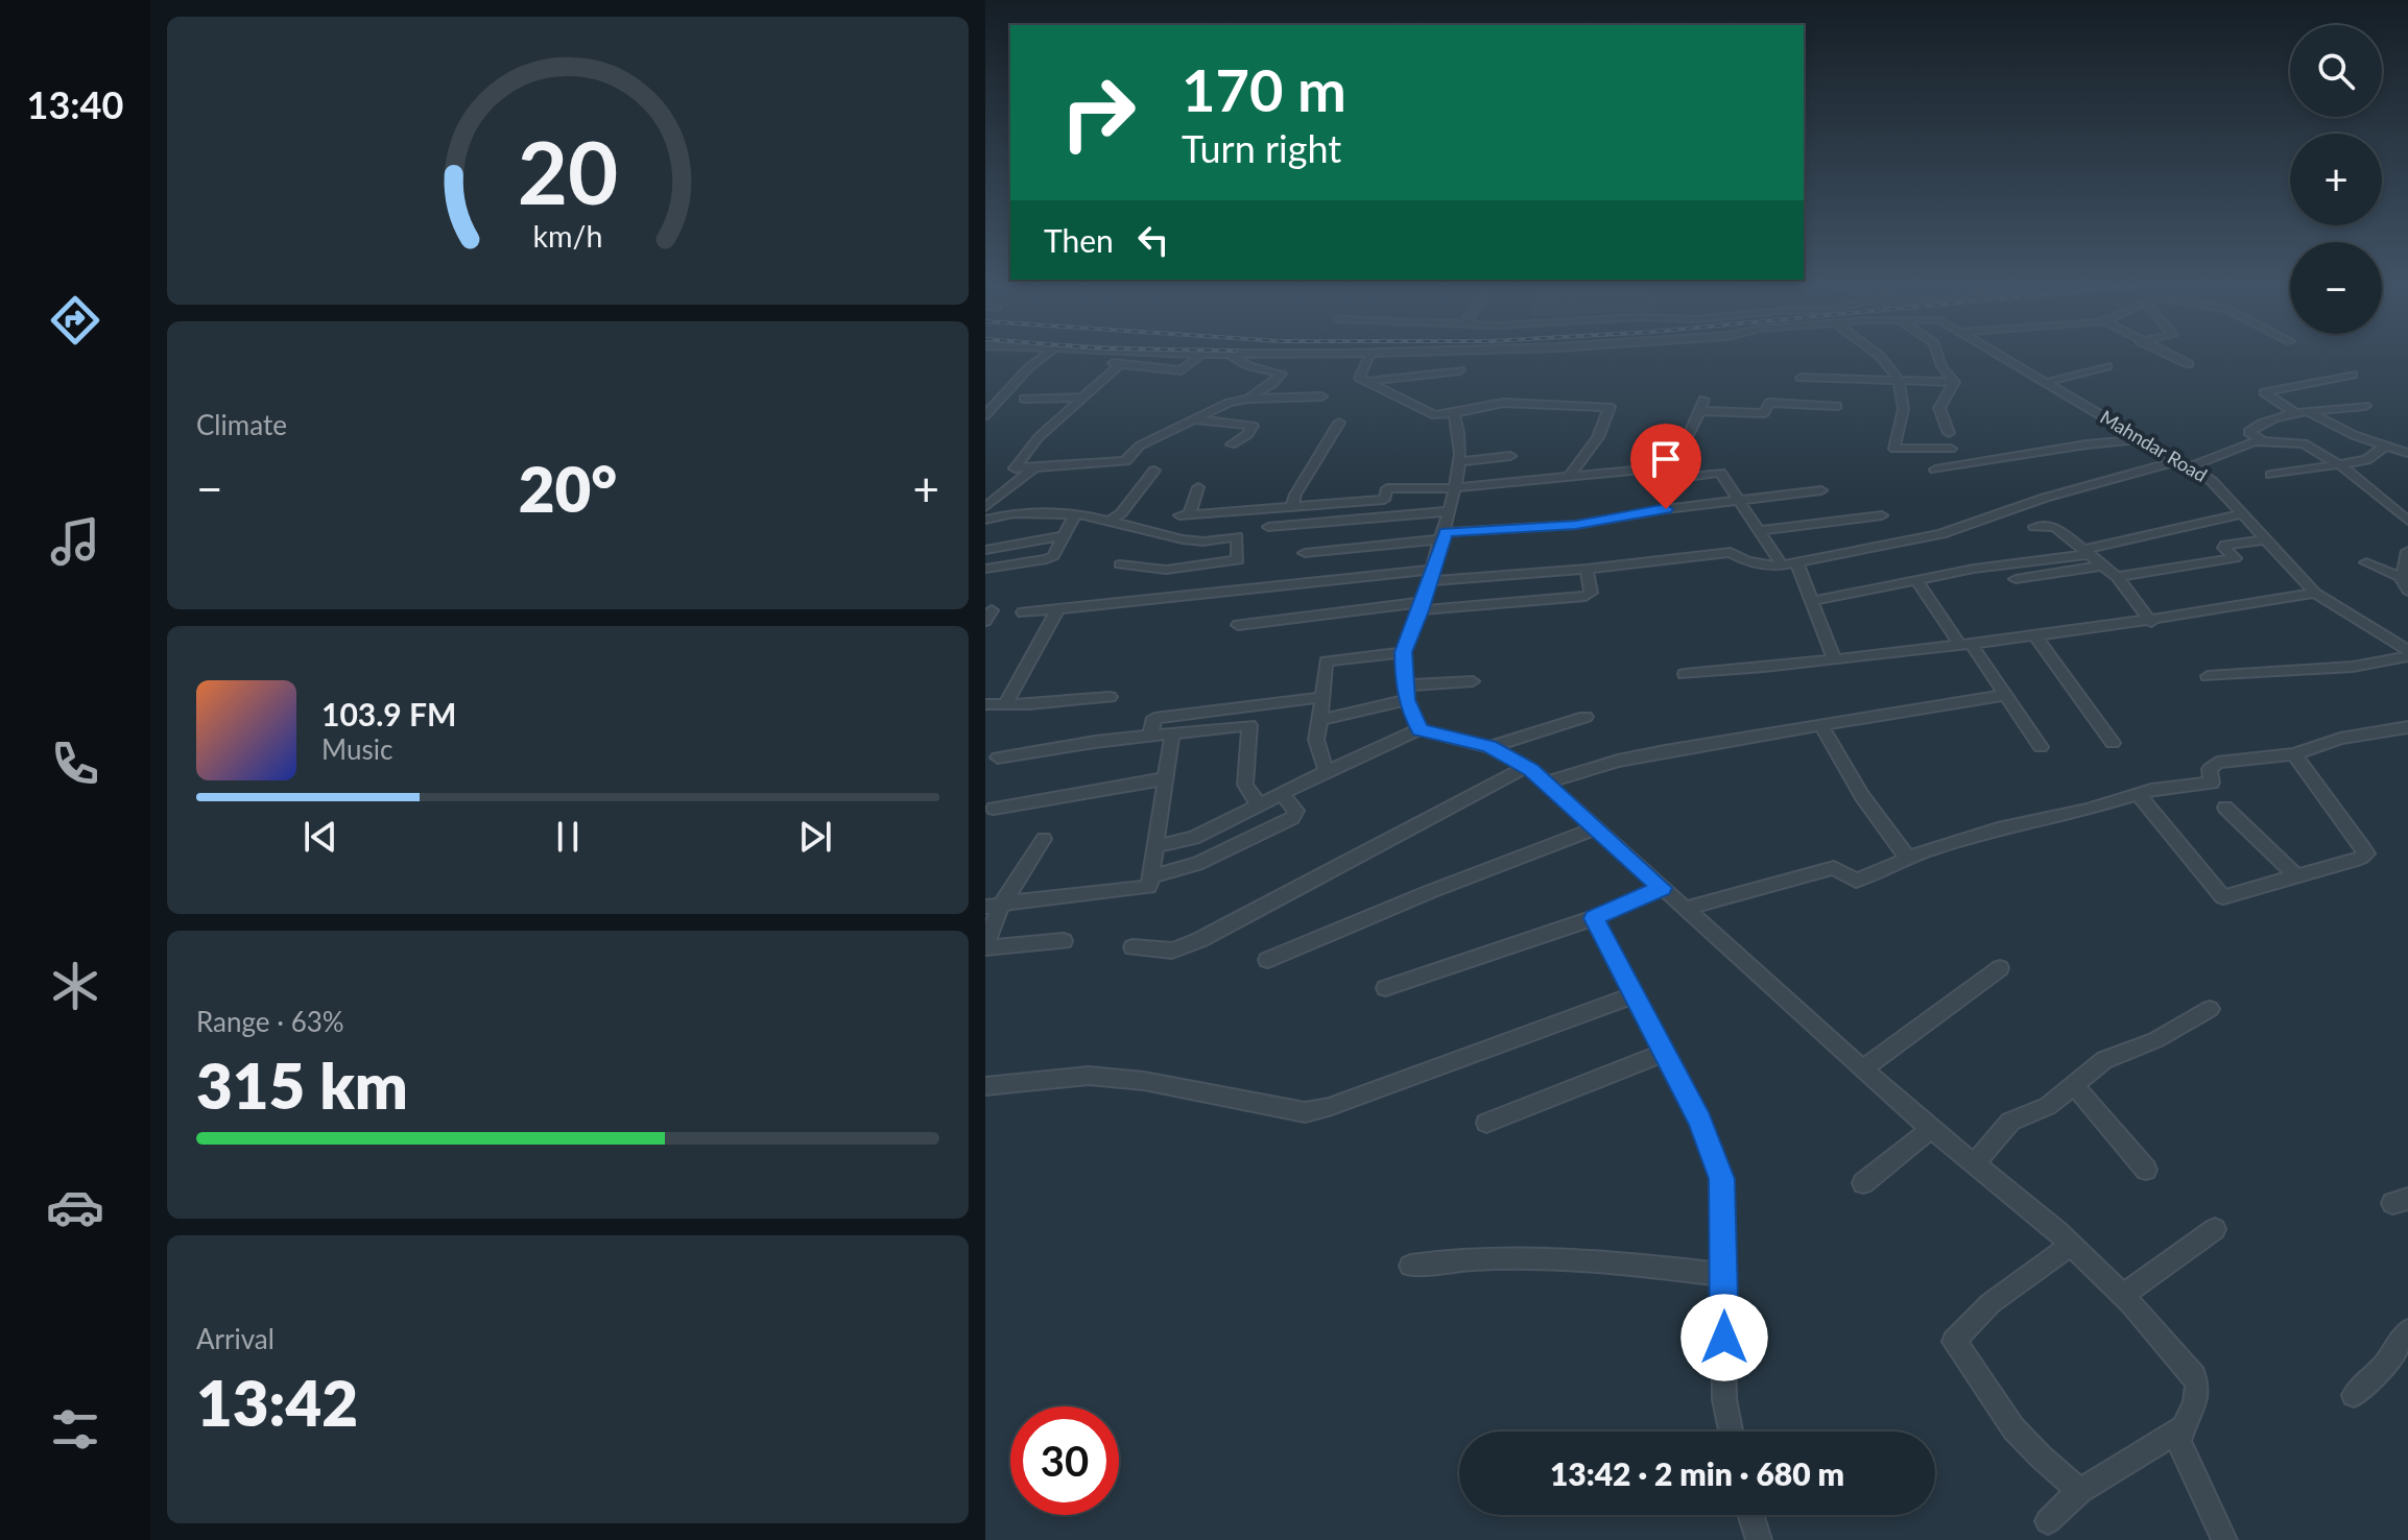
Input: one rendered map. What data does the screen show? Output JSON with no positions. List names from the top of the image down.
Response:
{
  "streets": {
    "street": ["Mahndar Road"]
  },
  "page": {
    "tabs": "13:40",
    "map_buttons": ["+", "−"],
    "turn": ["170 m", "Turn right"],
    "then": "Then",
    "tile": [
      "Climate",
      ["Range · 63%", "315 km"],
      ["Arrival", "13:42"]
    ],
    "heat": ["−", "20°", "+"],
    "song": ["103.9 FM", "Music"],
    "limit": "30",
    "trip": "13:42 · 2 min · 680 m",
    "gauge": ["20", "km/h"]
  }
}
